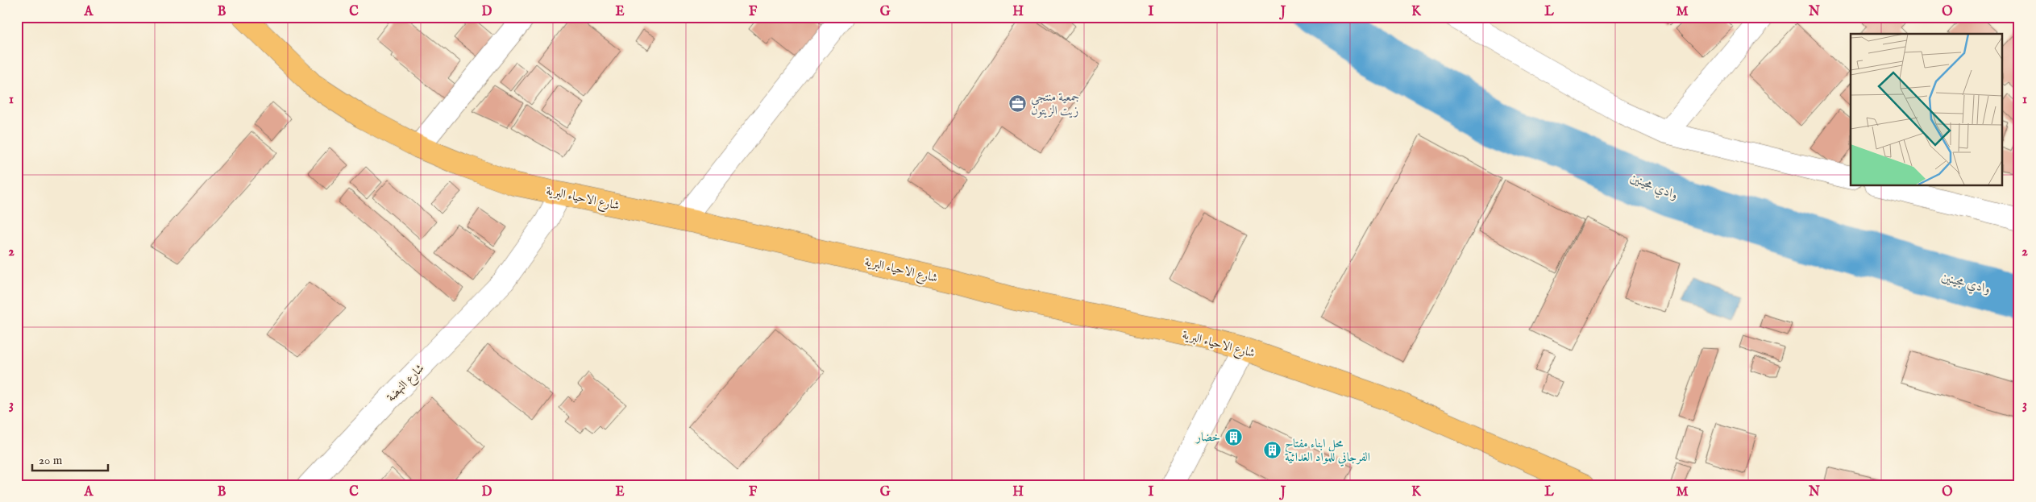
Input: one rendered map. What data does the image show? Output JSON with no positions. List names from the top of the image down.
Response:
{
  "streets": {
    "main road": ["شارع الاحياء البرية"],
    "street": ["شارع النهضة"]
  },
  "crossings": [
    ["شارع الاحياء البرية", "شارع النهضة"]
  ],
  "water": ["وادي مجينين"],
  "places": {
    "office": ["جمعية منتجي زيت الزيتون"],
    "building": ["خضار", "محل ابناء مفتاح الفرجاني للمواد الغدائية"]
  },
  "scale_bar": "20 m",
  "grid": {
    "columns": [
      "A",
      "B",
      "C",
      "D",
      "E",
      "F",
      "G",
      "H",
      "I",
      "J",
      "K",
      "L",
      "M",
      "N",
      "O"
    ],
    "rows": ["1", "2", "3"]
  }
}
